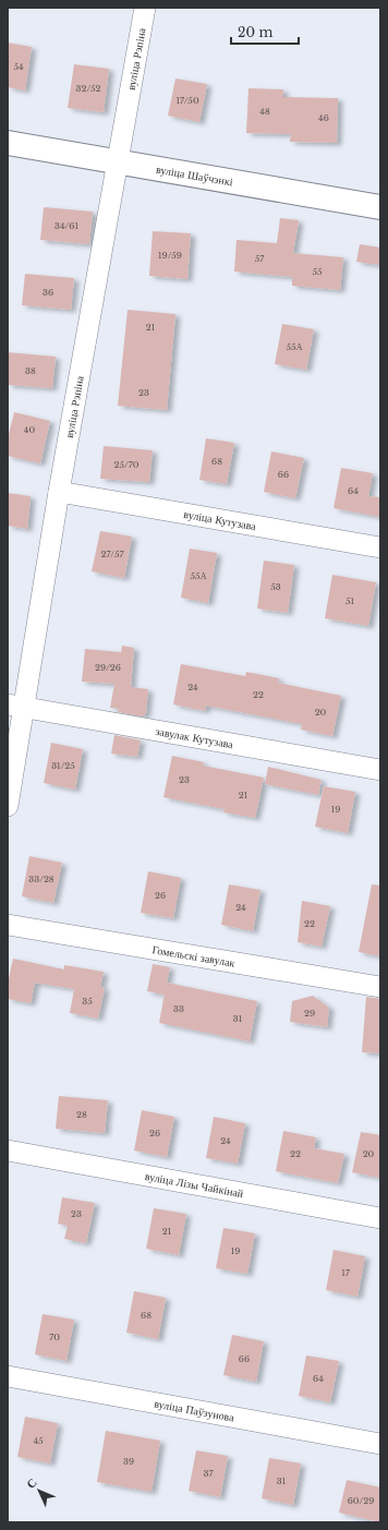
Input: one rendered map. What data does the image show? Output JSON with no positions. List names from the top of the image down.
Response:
{
  "streets": {
    "street": [
      "вуліца Рэпіна",
      "вуліца Шаўчэнкі",
      "вуліца Кутузава",
      "завулак Кутузава",
      "Гомельскі завулак",
      "вуліца Лізы Чайкінай",
      "вуліца Паўзунова"
    ]
  },
  "crossings": [
    ["вуліца Рэпіна", "вуліца Шаўчэнкі"],
    ["вуліца Рэпіна", "вуліца Кутузава"],
    ["вуліца Рэпіна", "завулак Кутузава"]
  ],
  "house_numbers": [
    "54",
    "32/52",
    "17/50",
    "48",
    "46",
    "34/61",
    "19/59",
    "57",
    "55",
    "36",
    "21",
    "55А",
    "38",
    "23",
    "40",
    "68",
    "25/70",
    "66",
    "64",
    "27/57",
    "55А",
    "53",
    "51",
    "29/26",
    "24",
    "22",
    "20",
    "31/25",
    "23",
    "21",
    "19",
    "33/28",
    "26",
    "24",
    "22",
    "35",
    "33",
    "29",
    "31",
    "28",
    "26",
    "24",
    "22",
    "20",
    "23",
    "21",
    "19",
    "17",
    "68",
    "70",
    "66",
    "64",
    "45",
    "39",
    "37",
    "31",
    "60/29"
  ],
  "scale_bar": "20 m",
  "north": "top left"
}
